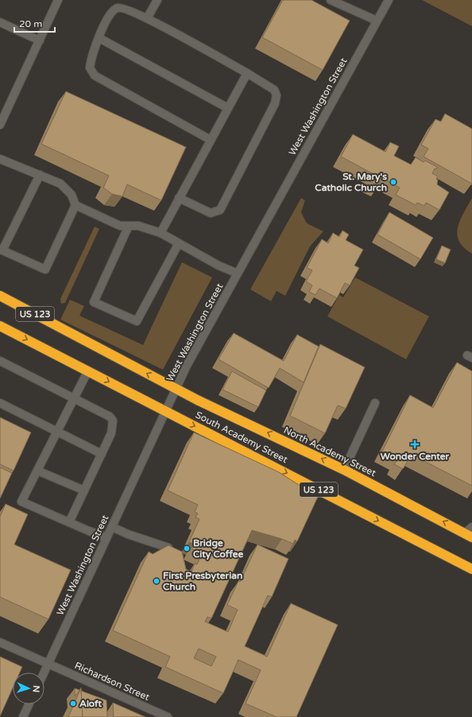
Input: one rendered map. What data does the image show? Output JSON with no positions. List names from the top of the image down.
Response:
{
  "streets": {
    "highway": ["US 123", "South Academy Street", "North Academy Street"],
    "street": ["West Washington Street", "Richardson Street"]
  },
  "crossings": [
    ["West Washington Street", "US 123"],
    ["West Washington Street", "South Academy Street"],
    ["West Washington Street", "North Academy Street"],
    ["West Washington Street", "Richardson Street"],
    ["US 123", "North Academy Street"]
  ],
  "one_way": ["North Academy Street"],
  "places": {
    "other": [
      "St. Mary's Catholic Church",
      "Bridge City Coffee",
      "First Presbyterian Church",
      "Aloft"
    ],
    "health": ["Wonder Center"]
  },
  "scale_bar": "20 m",
  "north": "right"
}
